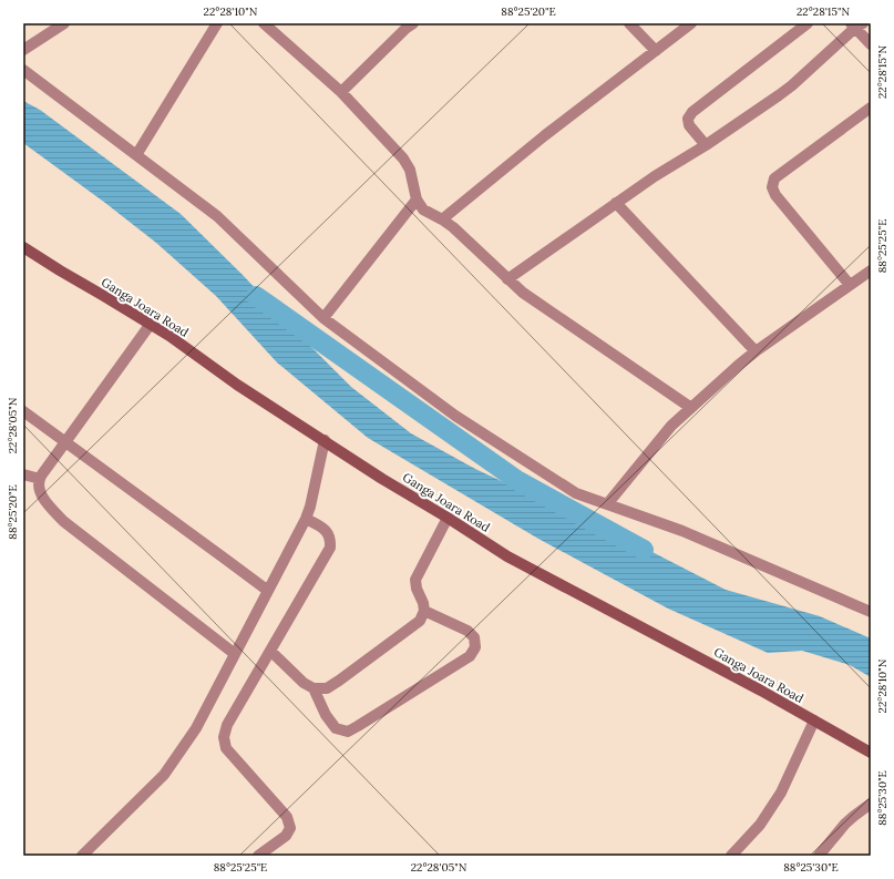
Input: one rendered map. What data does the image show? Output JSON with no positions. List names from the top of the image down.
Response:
{
  "streets": {
    "main road": ["Ganga Joara Road"]
  },
  "coordinates": [
    "22°28'10\"N",
    "88°25'20\"E",
    "22°28'15\"N",
    "88°25'25\"E",
    "22°28'05\"N",
    "88°25'30\"E"
  ]
}
